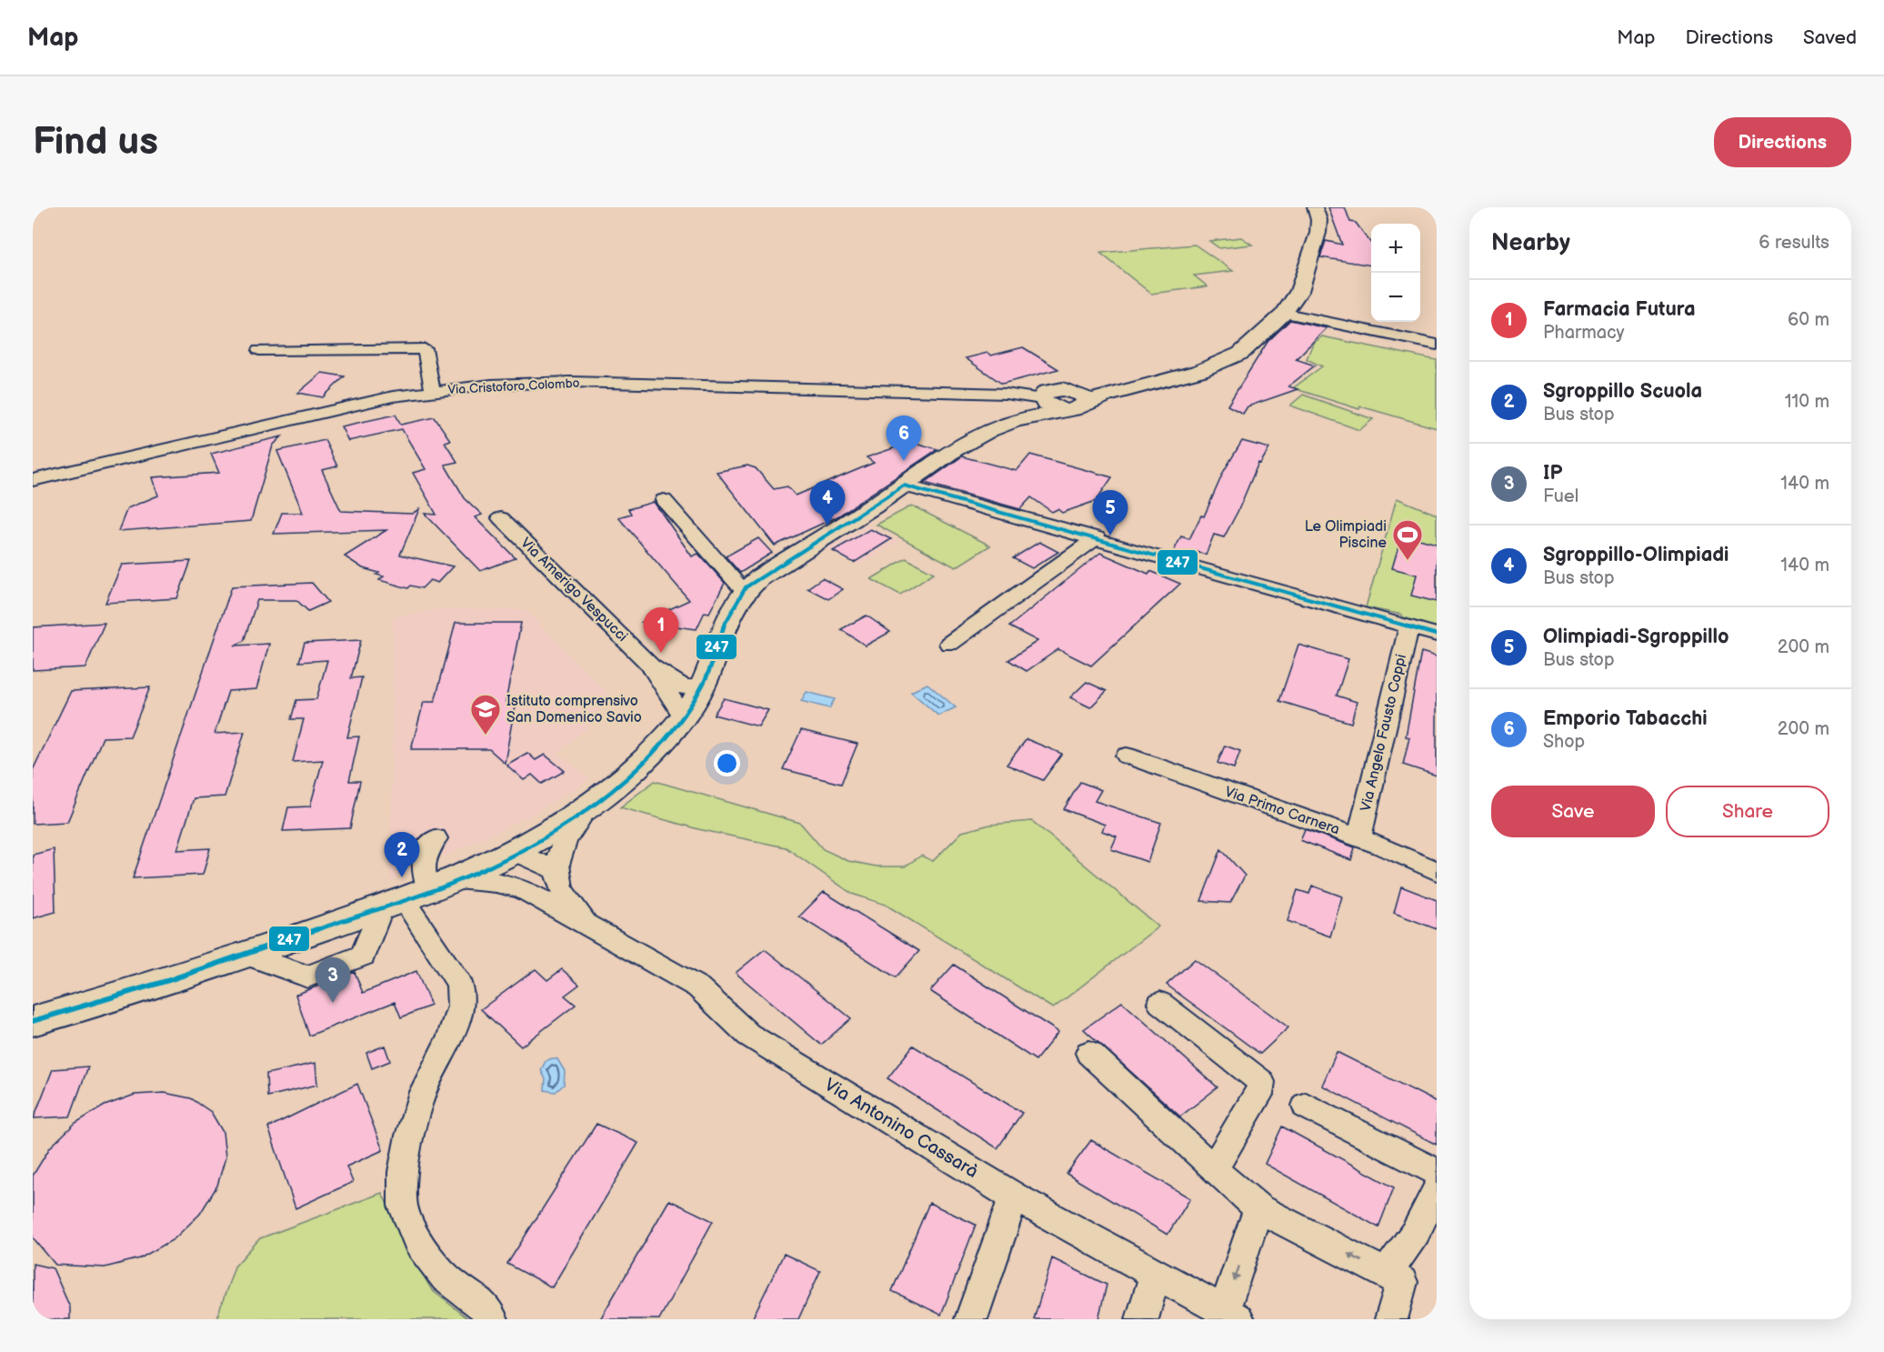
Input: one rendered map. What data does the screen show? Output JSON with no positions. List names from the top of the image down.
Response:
{
  "streets": {
    "street": [
      "Via Cristoforo Colombo",
      "Via Amerigo Vespucci",
      "Via Angelo Fausto Coppi",
      "Via Primo Carnera",
      "Via Antonino Cassarà"
    ]
  },
  "crossings": [
    ["Via Angelo Fausto Coppi", "Via Primo Carnera"]
  ],
  "places": {
    "sports": ["Le Olimpiadi Piscine"],
    "school or university": ["Istituto comprensivo San Domenico Savio"]
  },
  "lines": ["transit line 247"],
  "page": {
    "header": "Map",
    "nav": ["Map", "Directions", "Saved"],
    "buttons": [
      "Directions",
      ["Save", "Share"]
    ],
    "title": "Find us",
    "heading": ["Nearby", "6 results"],
    "map_buttons": ["+", "−"],
    "list": [
      {
        "mark": "1",
        "name": "Farmacia Futura",
        "note": "Pharmacy",
        "value": "60 m"
      },
      {
        "mark": "2",
        "name": "Sgroppillo Scuola",
        "note": "Bus stop",
        "value": "110 m"
      },
      {
        "mark": "3",
        "name": "IP",
        "note": "Fuel",
        "value": "140 m"
      },
      {
        "mark": "4",
        "name": "Sgroppillo-Olimpiadi",
        "note": "Bus stop",
        "value": "140 m"
      },
      {
        "mark": "5",
        "name": "Olimpiadi-Sgroppillo",
        "note": "Bus stop",
        "value": "200 m"
      },
      {
        "mark": "6",
        "name": "Emporio Tabacchi",
        "note": "Shop",
        "value": "200 m"
      }
    ],
    "pins": [
      "6",
      "4",
      "5",
      "1",
      "2",
      "3"
    ]
  }
}
